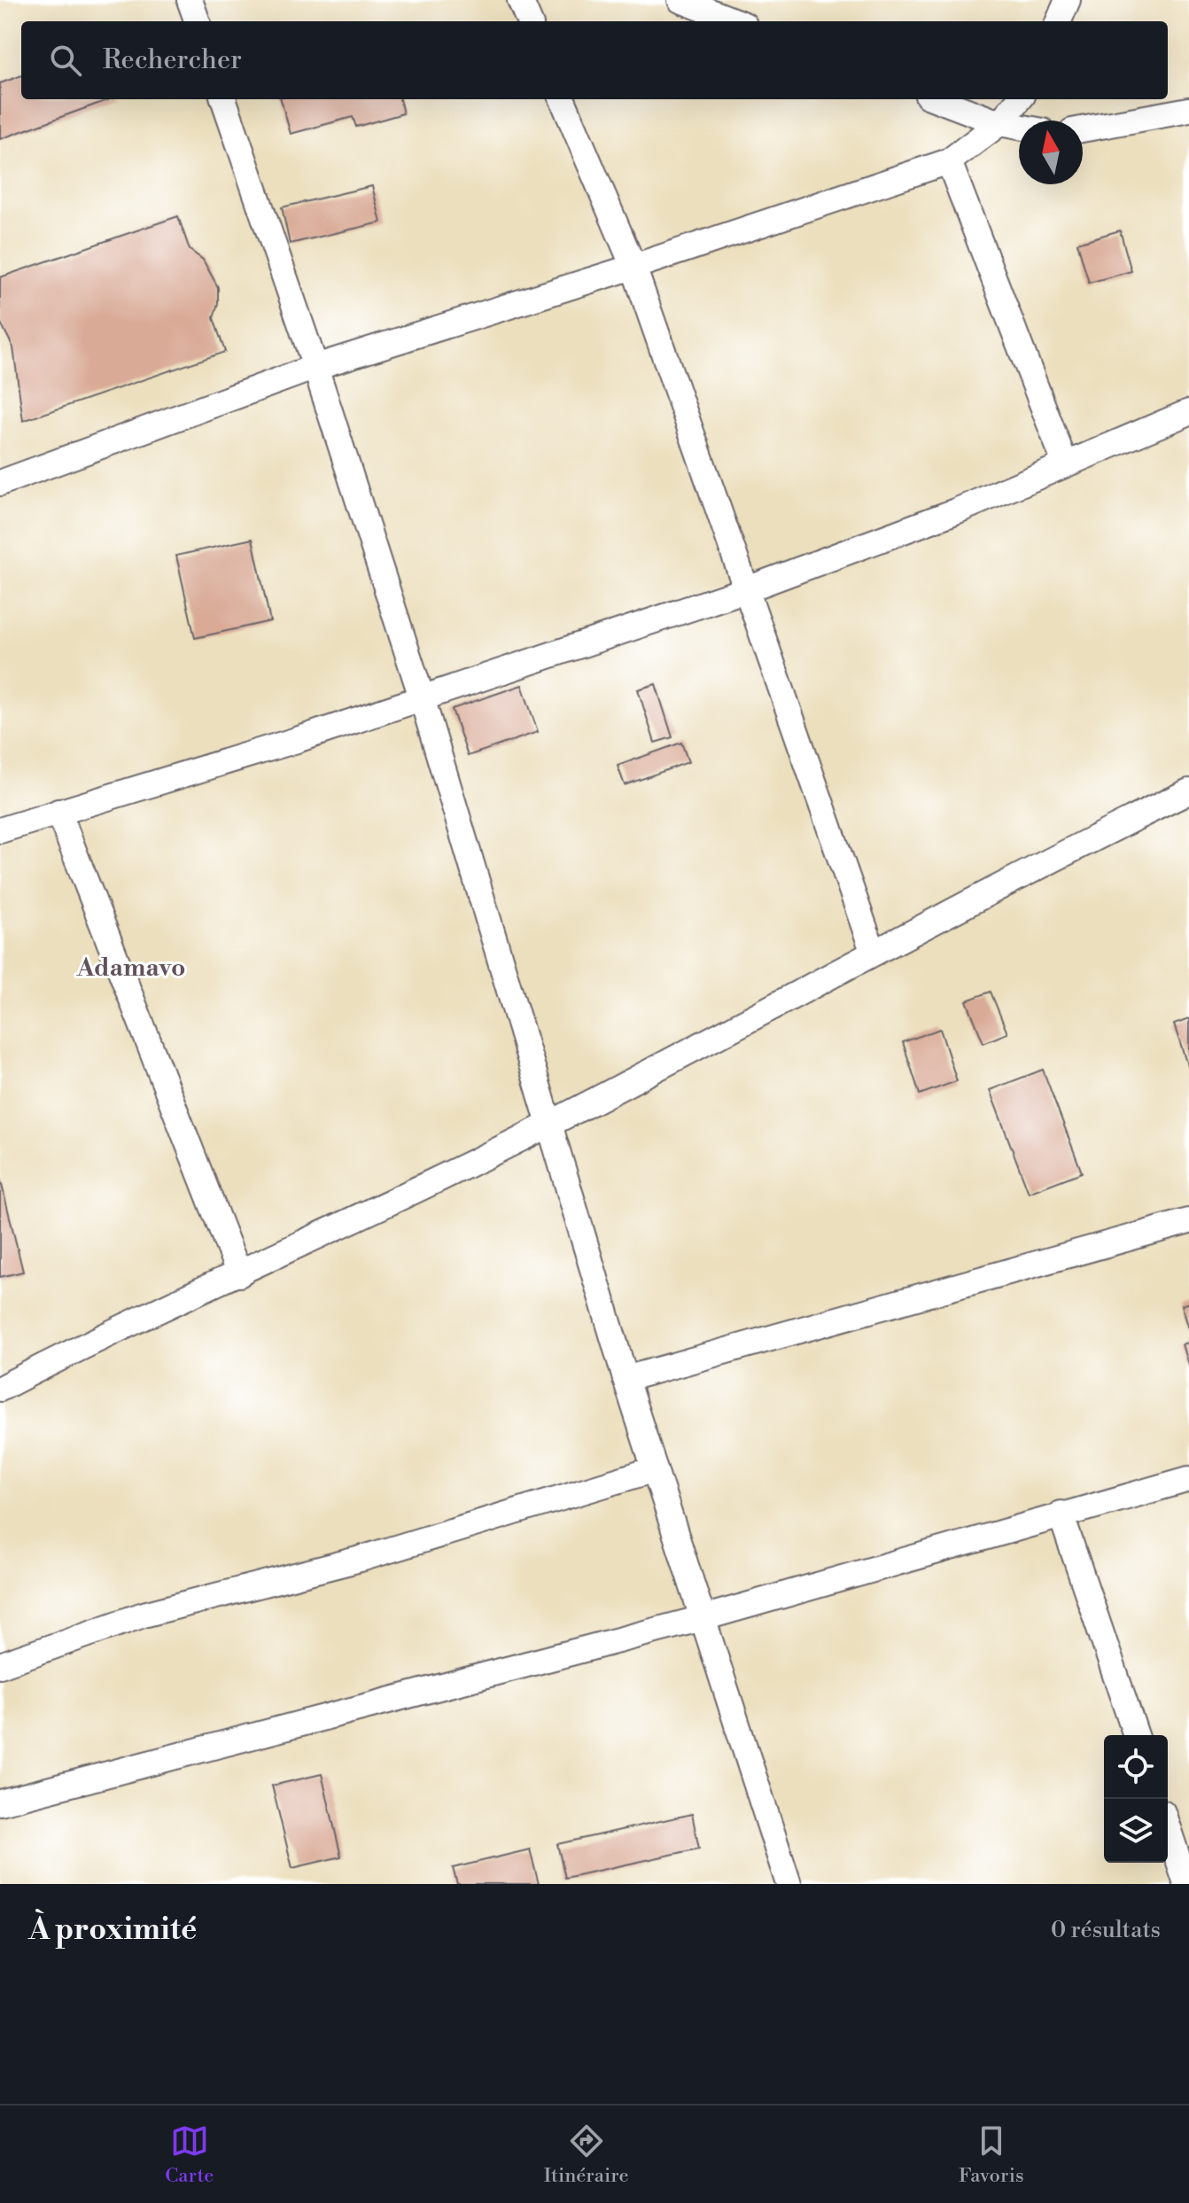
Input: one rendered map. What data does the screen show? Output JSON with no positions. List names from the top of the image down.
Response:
{
  "districts": ["Adamavo"],
  "north": "top",
  "page": {
    "search": "Rechercher",
    "heading": ["À proximité", "0 résultats"],
    "nav": ["Carte", "Itinéraire", "Favoris"]
  }
}
